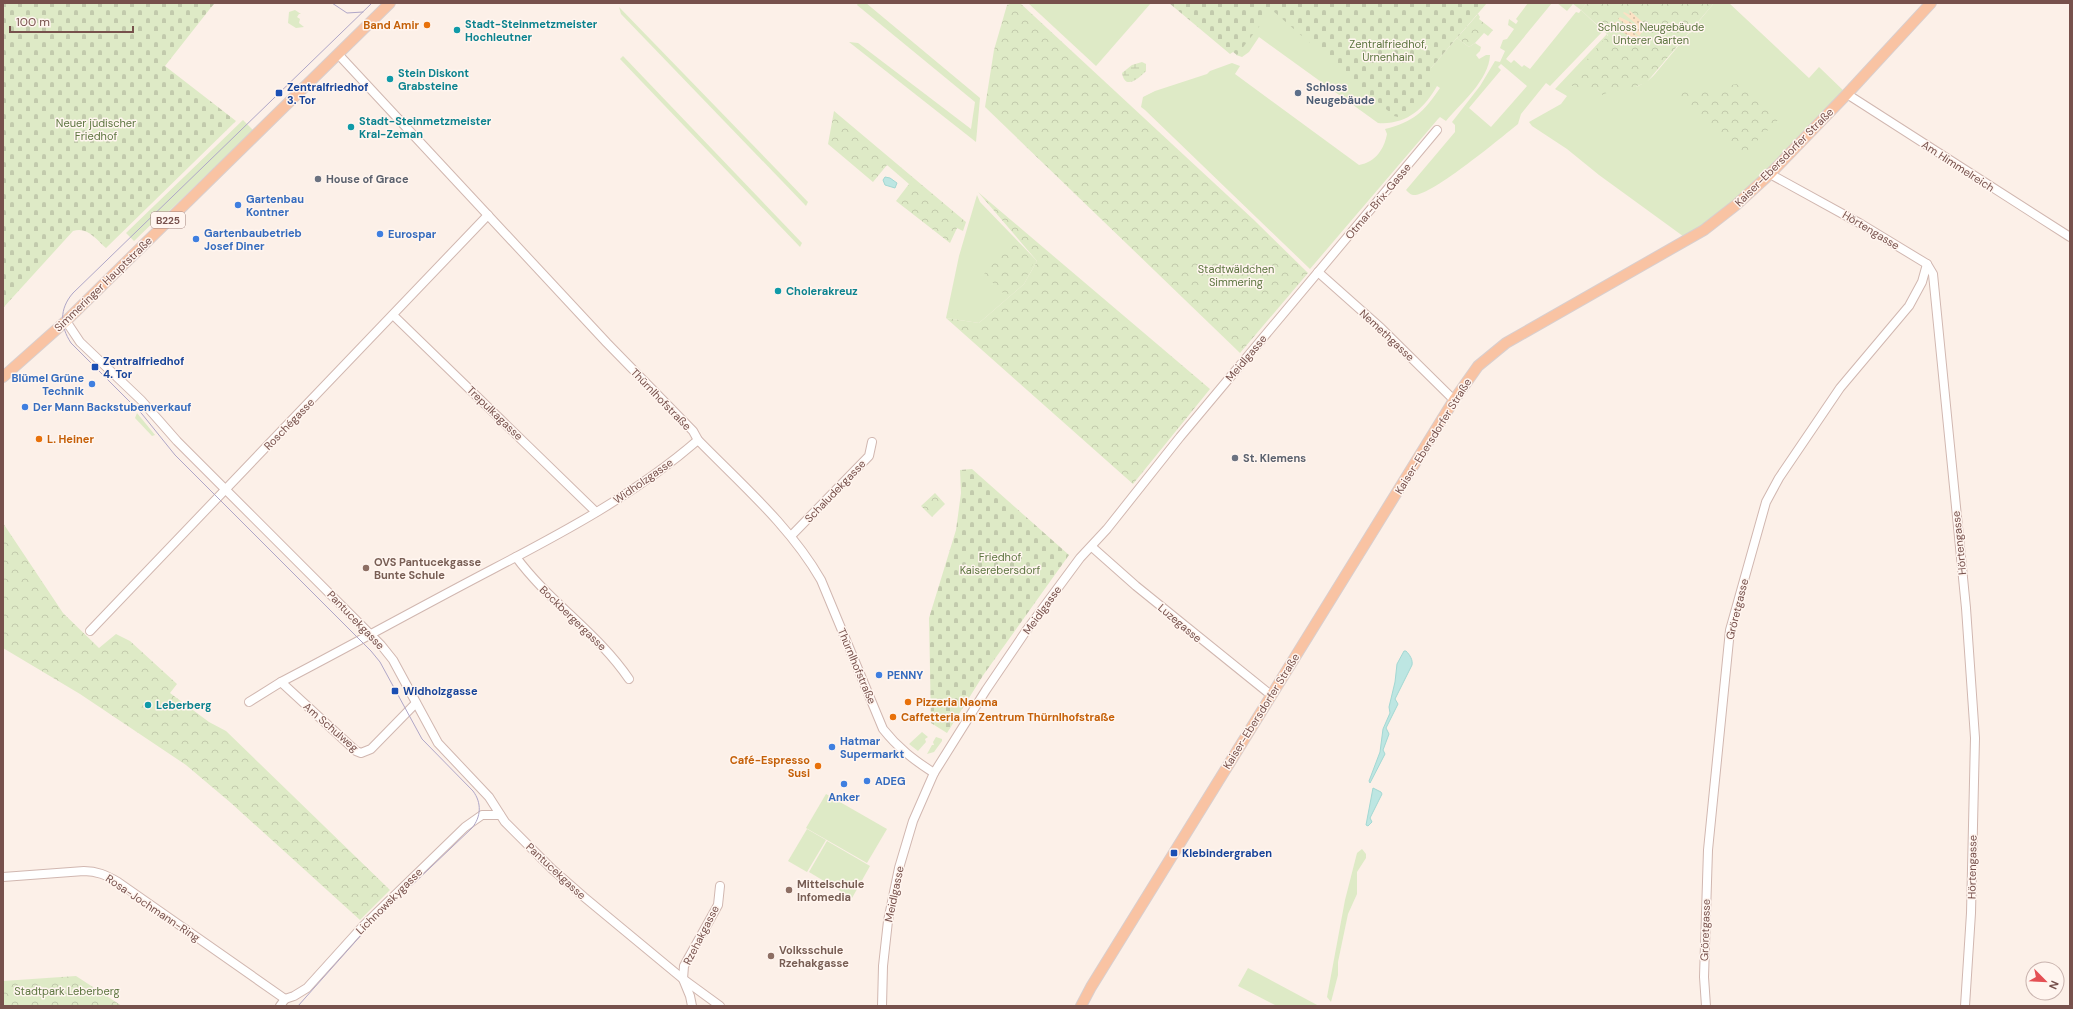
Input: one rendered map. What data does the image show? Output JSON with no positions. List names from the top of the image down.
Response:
{
  "streets": {
    "main road": ["Kaiser-Ebersdorfer Straße", "B225", "Simmeringer Hauptstraße"],
    "street": [
      "Am Himmelreich",
      "Otmar-Brix-Gasse",
      "Hörtengasse",
      "Nemethgasse",
      "Meidlgasse",
      "Thürnlhofstraße",
      "Trepulkagasse",
      "Roschégasse",
      "Widholzgasse",
      "Schaludekgasse",
      "Gröretgasse",
      "Bockbergergasse",
      "Pantucekgasse",
      "Luzegasse",
      "Am Schulweg",
      "Lichnowskygasse",
      "Rosa-Jochmann-Ring",
      "Rzehakgasse"
    ]
  },
  "crossings": [
    ["Kaiser-Ebersdorfer Straße", "Am Himmelreich"],
    ["Kaiser-Ebersdorfer Straße", "Hörtengasse"],
    ["Kaiser-Ebersdorfer Straße", "Nemethgasse"],
    ["Kaiser-Ebersdorfer Straße", "Luzegasse"],
    ["Otmar-Brix-Gasse", "Nemethgasse"],
    ["Otmar-Brix-Gasse", "Meidlgasse"],
    ["Hörtengasse", "Gröretgasse"],
    ["Simmeringer Hauptstraße", "Thürnlhofstraße"],
    ["Simmeringer Hauptstraße", "Pantucekgasse"],
    ["Nemethgasse", "Meidlgasse"],
    ["Meidlgasse", "Thürnlhofstraße"],
    ["Meidlgasse", "Luzegasse"],
    ["Thürnlhofstraße", "Roschégasse"],
    ["Thürnlhofstraße", "Widholzgasse"],
    ["Thürnlhofstraße", "Schaludekgasse"],
    ["Trepulkagasse", "Roschégasse"],
    ["Trepulkagasse", "Widholzgasse"],
    ["Roschégasse", "Pantucekgasse"],
    ["Widholzgasse", "Bockbergergasse"],
    ["Widholzgasse", "Pantucekgasse"],
    ["Widholzgasse", "Am Schulweg"],
    ["Pantucekgasse", "Am Schulweg"],
    ["Pantucekgasse", "Lichnowskygasse"],
    ["Pantucekgasse", "Rzehakgasse"],
    ["Lichnowskygasse", "Rosa-Jochmann-Ring"]
  ],
  "parks": [
    "Schloss Neugebäude Unterer Garten",
    "Zentralfriedhof, Urnenhain",
    "Neuer jüdischer Friedhof",
    "Stadtwäldchen Simmering",
    "Friedhof Kaiserebersdorf",
    "Stadtpark Leberberg"
  ],
  "places": {
    "other": [
      "Band Amir",
      "Stadt-Steinmetzmeister Hochleutner",
      "Stein Diskont Grabsteine",
      "Schloss Neugebäude",
      "Stadt-Steinmetzmeister Kral-Zeman",
      "House of Grace",
      "Gartenbau Kontner",
      "Eurospar",
      "Gartenbaubetrieb Josef Diner",
      "Cholerakreuz",
      "Blümel Grüne Technik",
      "Der Mann Backstubenverkauf",
      "L. Heiner",
      "St. Klemens",
      "OVS Pantucekgasse Bunte Schule",
      "PENNY",
      "Pizzeria Naoma",
      "Leberberg",
      "Caffetteria im Zentrum Thürnlhofstraße",
      "Hatmar Supermarkt",
      "Café-Espresso Susi",
      "ADEG",
      "Anker",
      "Mittelschule Infomedia",
      "Volksschule Rzehakgasse"
    ],
    "transit": [
      "Zentralfriedhof 3. Tor",
      "Zentralfriedhof 4. Tor",
      "Widholzgasse",
      "Klebindergraben"
    ]
  },
  "scale_bar": "100 m",
  "north": "bottom right"
}
